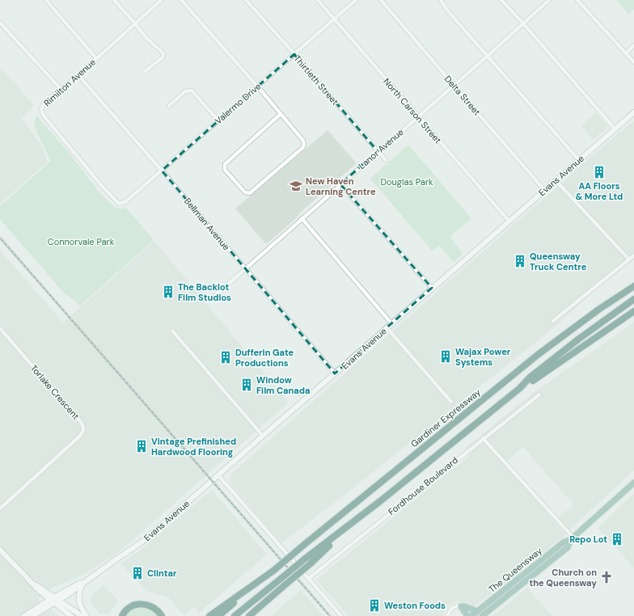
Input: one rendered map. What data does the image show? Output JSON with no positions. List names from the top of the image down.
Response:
{
  "streets": {
    "highway": ["Gardiner Expressway"],
    "main road": ["Evans Avenue", "The Queensway"],
    "street": [
      "Thirtieth Street",
      "Rimilton Avenue",
      "Delta Street",
      "Valermo Drive",
      "North Carson Street",
      "Lanor Avenue",
      "Bellman Avenue",
      "Torlake Crescent",
      "Fordhouse Boulevard"
    ]
  },
  "crossings": [
    ["Thirtieth Street", "Valermo Drive"],
    ["Thirtieth Street", "Lanor Avenue"],
    ["Rimilton Avenue", "Valermo Drive"],
    ["Rimilton Avenue", "Bellman Avenue"],
    ["Delta Street", "Lanor Avenue"],
    ["Delta Street", "Evans Avenue"],
    ["Valermo Drive", "North Carson Street"],
    ["Valermo Drive", "Bellman Avenue"],
    ["North Carson Street", "Lanor Avenue"],
    ["North Carson Street", "Evans Avenue"],
    ["Lanor Avenue", "Bellman Avenue"],
    ["Evans Avenue", "Bellman Avenue"]
  ],
  "parks": ["Douglas Park", "Connorvale Park"],
  "places": {
    "building": [
      "AA Floors & More Ltd",
      "Queensway Truck Centre",
      "The Backlot Film Studios",
      "Wajax Power Systems",
      "Dufferin Gate Productions",
      "Window Film Canada",
      "Vintage Prefinished Hardwood Flooring",
      "Repo Lot",
      "Clintar",
      "Weston Foods"
    ],
    "school or university": ["New Haven Learning Centre"],
    "church": ["Church on the Queensway"]
  }
}
